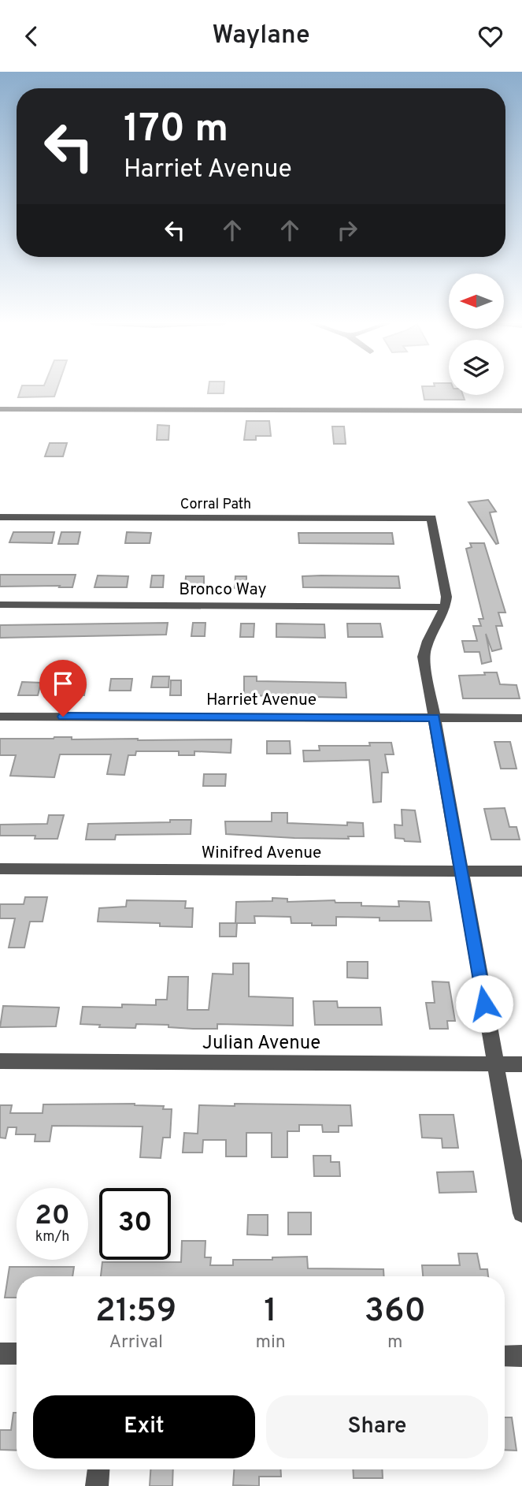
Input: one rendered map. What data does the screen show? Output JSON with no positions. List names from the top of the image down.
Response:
{
  "streets": {
    "street": [
      "Corral Path",
      "Bronco Way",
      "Harriet Avenue",
      "Winifred Avenue",
      "Julian Avenue"
    ]
  },
  "crossings": [
    ["Corral Path", "Bronco Way"]
  ],
  "north": "left",
  "page": {
    "header": "Waylane",
    "turn": ["170 m", "Harriet Avenue"],
    "speed": "20 km/h",
    "limit": "30",
    "eta": [
      "21:59",
      "Arrival",
      "1",
      "min",
      "360",
      "m"
    ],
    "buttons": ["Exit", "Share"]
  }
}
